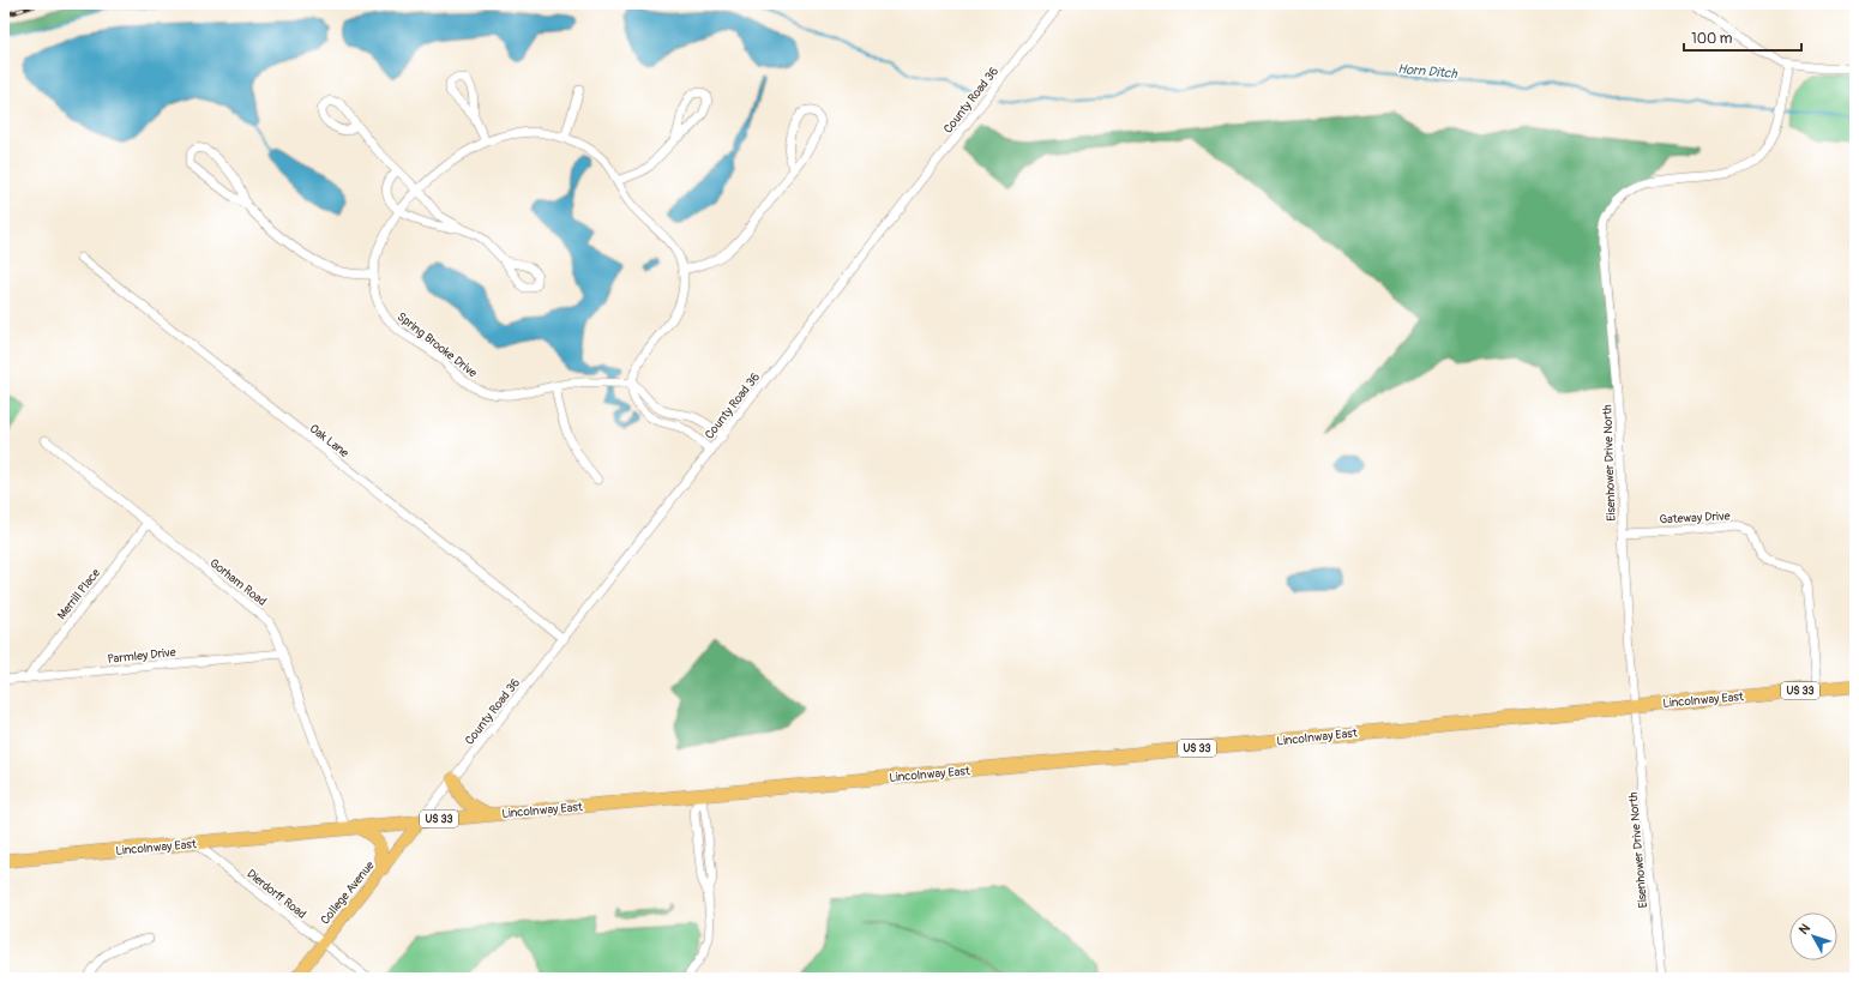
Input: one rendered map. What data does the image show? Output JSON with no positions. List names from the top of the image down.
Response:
{
  "streets": {
    "highway": ["US 33", "Lincolnway East"],
    "main road": ["College Avenue"],
    "street": [
      "County Road 36",
      "Spring Brooke Drive",
      "Oak Lane",
      "Eisenhower Drive North",
      "Gateway Drive",
      "Gorham Road",
      "Merrill Place",
      "Parmley Drive",
      "Dierdorff Road"
    ]
  },
  "crossings": [
    ["County Road 36", "Oak Lane"],
    ["County Road 36", "Lincolnway East"],
    ["County Road 36", "College Avenue"],
    ["Eisenhower Drive North", "Gateway Drive"],
    ["Eisenhower Drive North", "Lincolnway East"],
    ["Gateway Drive", "Lincolnway East"],
    ["Gorham Road", "Merrill Place"],
    ["Gorham Road", "Parmley Drive"],
    ["Gorham Road", "Lincolnway East"],
    ["Merrill Place", "Parmley Drive"],
    ["Lincolnway East", "College Avenue"],
    ["Lincolnway East", "Dierdorff Road"],
    ["College Avenue", "Dierdorff Road"]
  ],
  "water": ["Horn Ditch"],
  "scale_bar": "100 m",
  "north": "top left"
}
